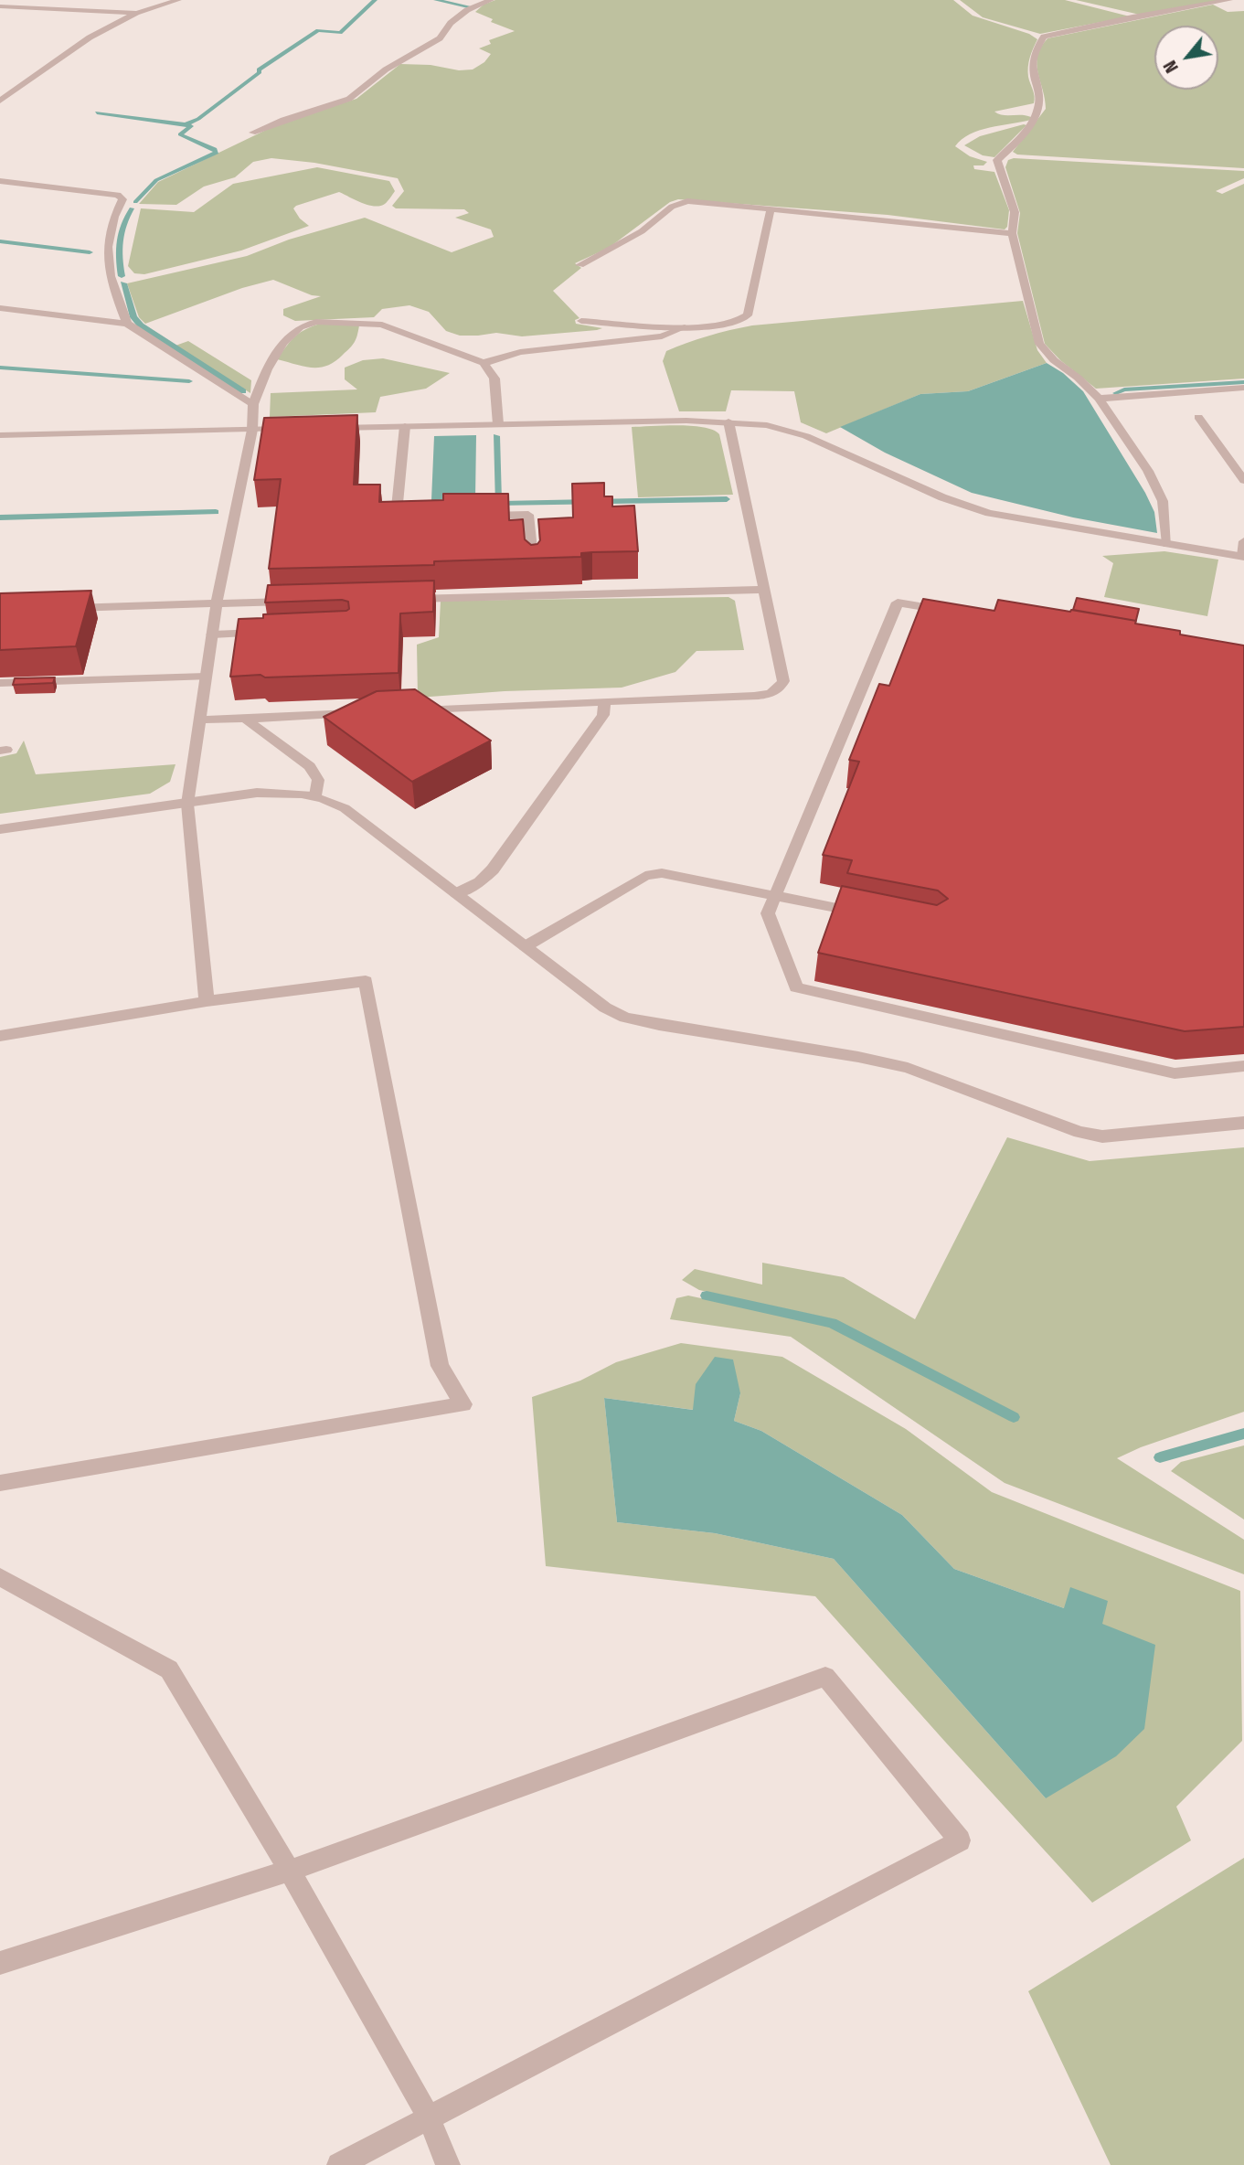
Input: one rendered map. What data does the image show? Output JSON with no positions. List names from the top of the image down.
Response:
{
  "north": "bottom left"
}
